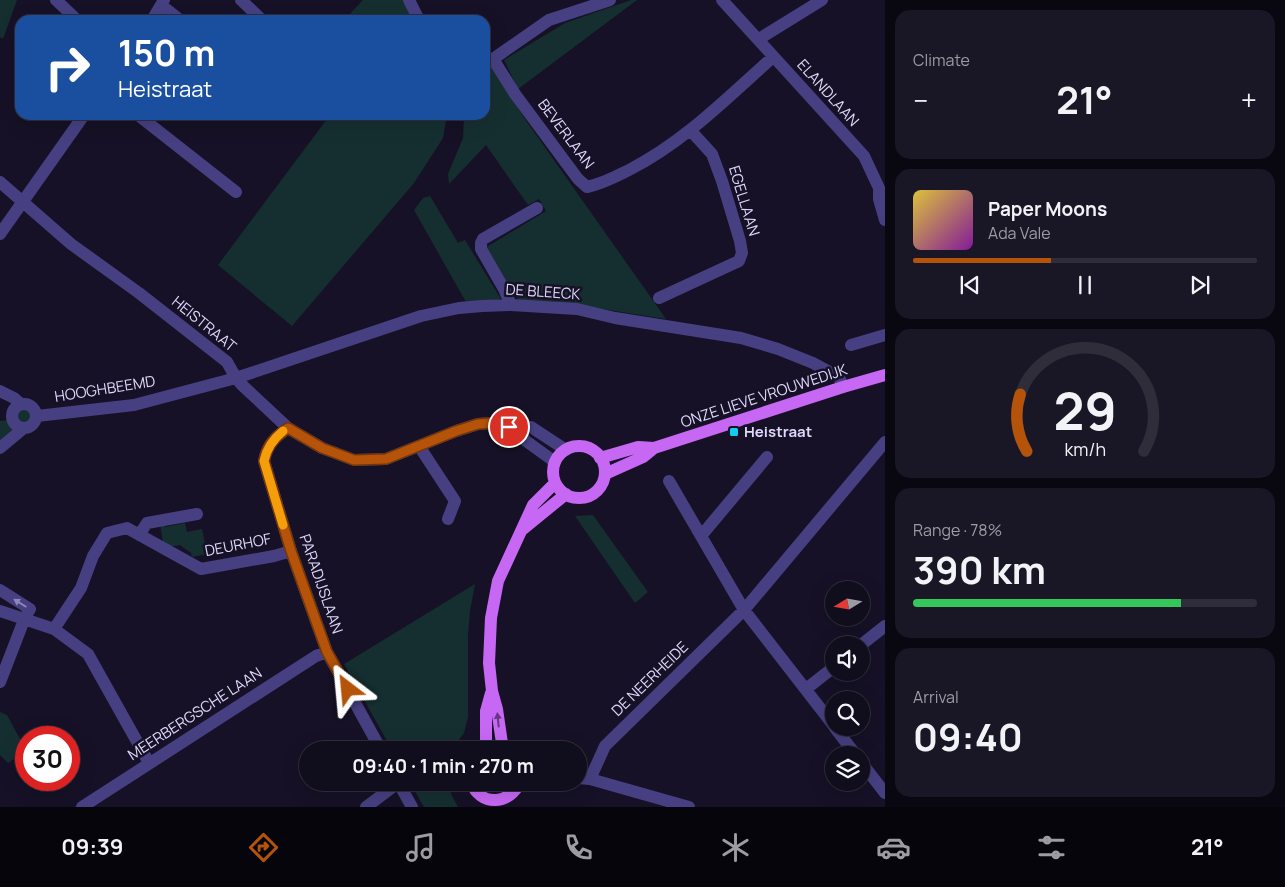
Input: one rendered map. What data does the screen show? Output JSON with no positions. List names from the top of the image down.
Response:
{
  "streets": {
    "main road": ["ONZE LIEVE VROUWEDIJK"],
    "street": [
      "ELANDLAAN",
      "BEVERLAAN",
      "EGELLAAN",
      "DE BLEECK",
      "HEISTRAAT",
      "HOOGHBEEMD",
      "DEURHOF",
      "PARADIJSLAAN",
      "DE NEERHEIDE",
      "MEERBERGSCHE LAAN"
    ]
  },
  "crossings": [
    ["ELANDLAAN", "BEVERLAAN"],
    ["BEVERLAAN", "EGELLAAN"],
    ["DE BLEECK", "HEISTRAAT"],
    ["DE BLEECK", "HOOGHBEEMD"],
    ["DE BLEECK", "ONZE LIEVE VROUWEDIJK"],
    ["HEISTRAAT", "HOOGHBEEMD"],
    ["HEISTRAAT", "ONZE LIEVE VROUWEDIJK"],
    ["HEISTRAAT", "PARADIJSLAAN"],
    ["DEURHOF", "PARADIJSLAAN"],
    ["PARADIJSLAAN", "MEERBERGSCHE LAAN"]
  ],
  "places": {
    "transit": ["Heistraat"]
  },
  "north": "left",
  "page": {
    "tile": [
      "Climate",
      ["Range · 78%", "390 km"],
      ["Arrival", "09:40"]
    ],
    "turn": ["150 m", "Heistraat"],
    "heat": ["−", "21°", "+"],
    "song": ["Paper Moons", "Ada Vale"],
    "limit": "30",
    "trip": "09:40 · 1 min · 270 m",
    "tabs": ["09:39", "21°"],
    "gauge": ["29", "km/h"]
  }
}
